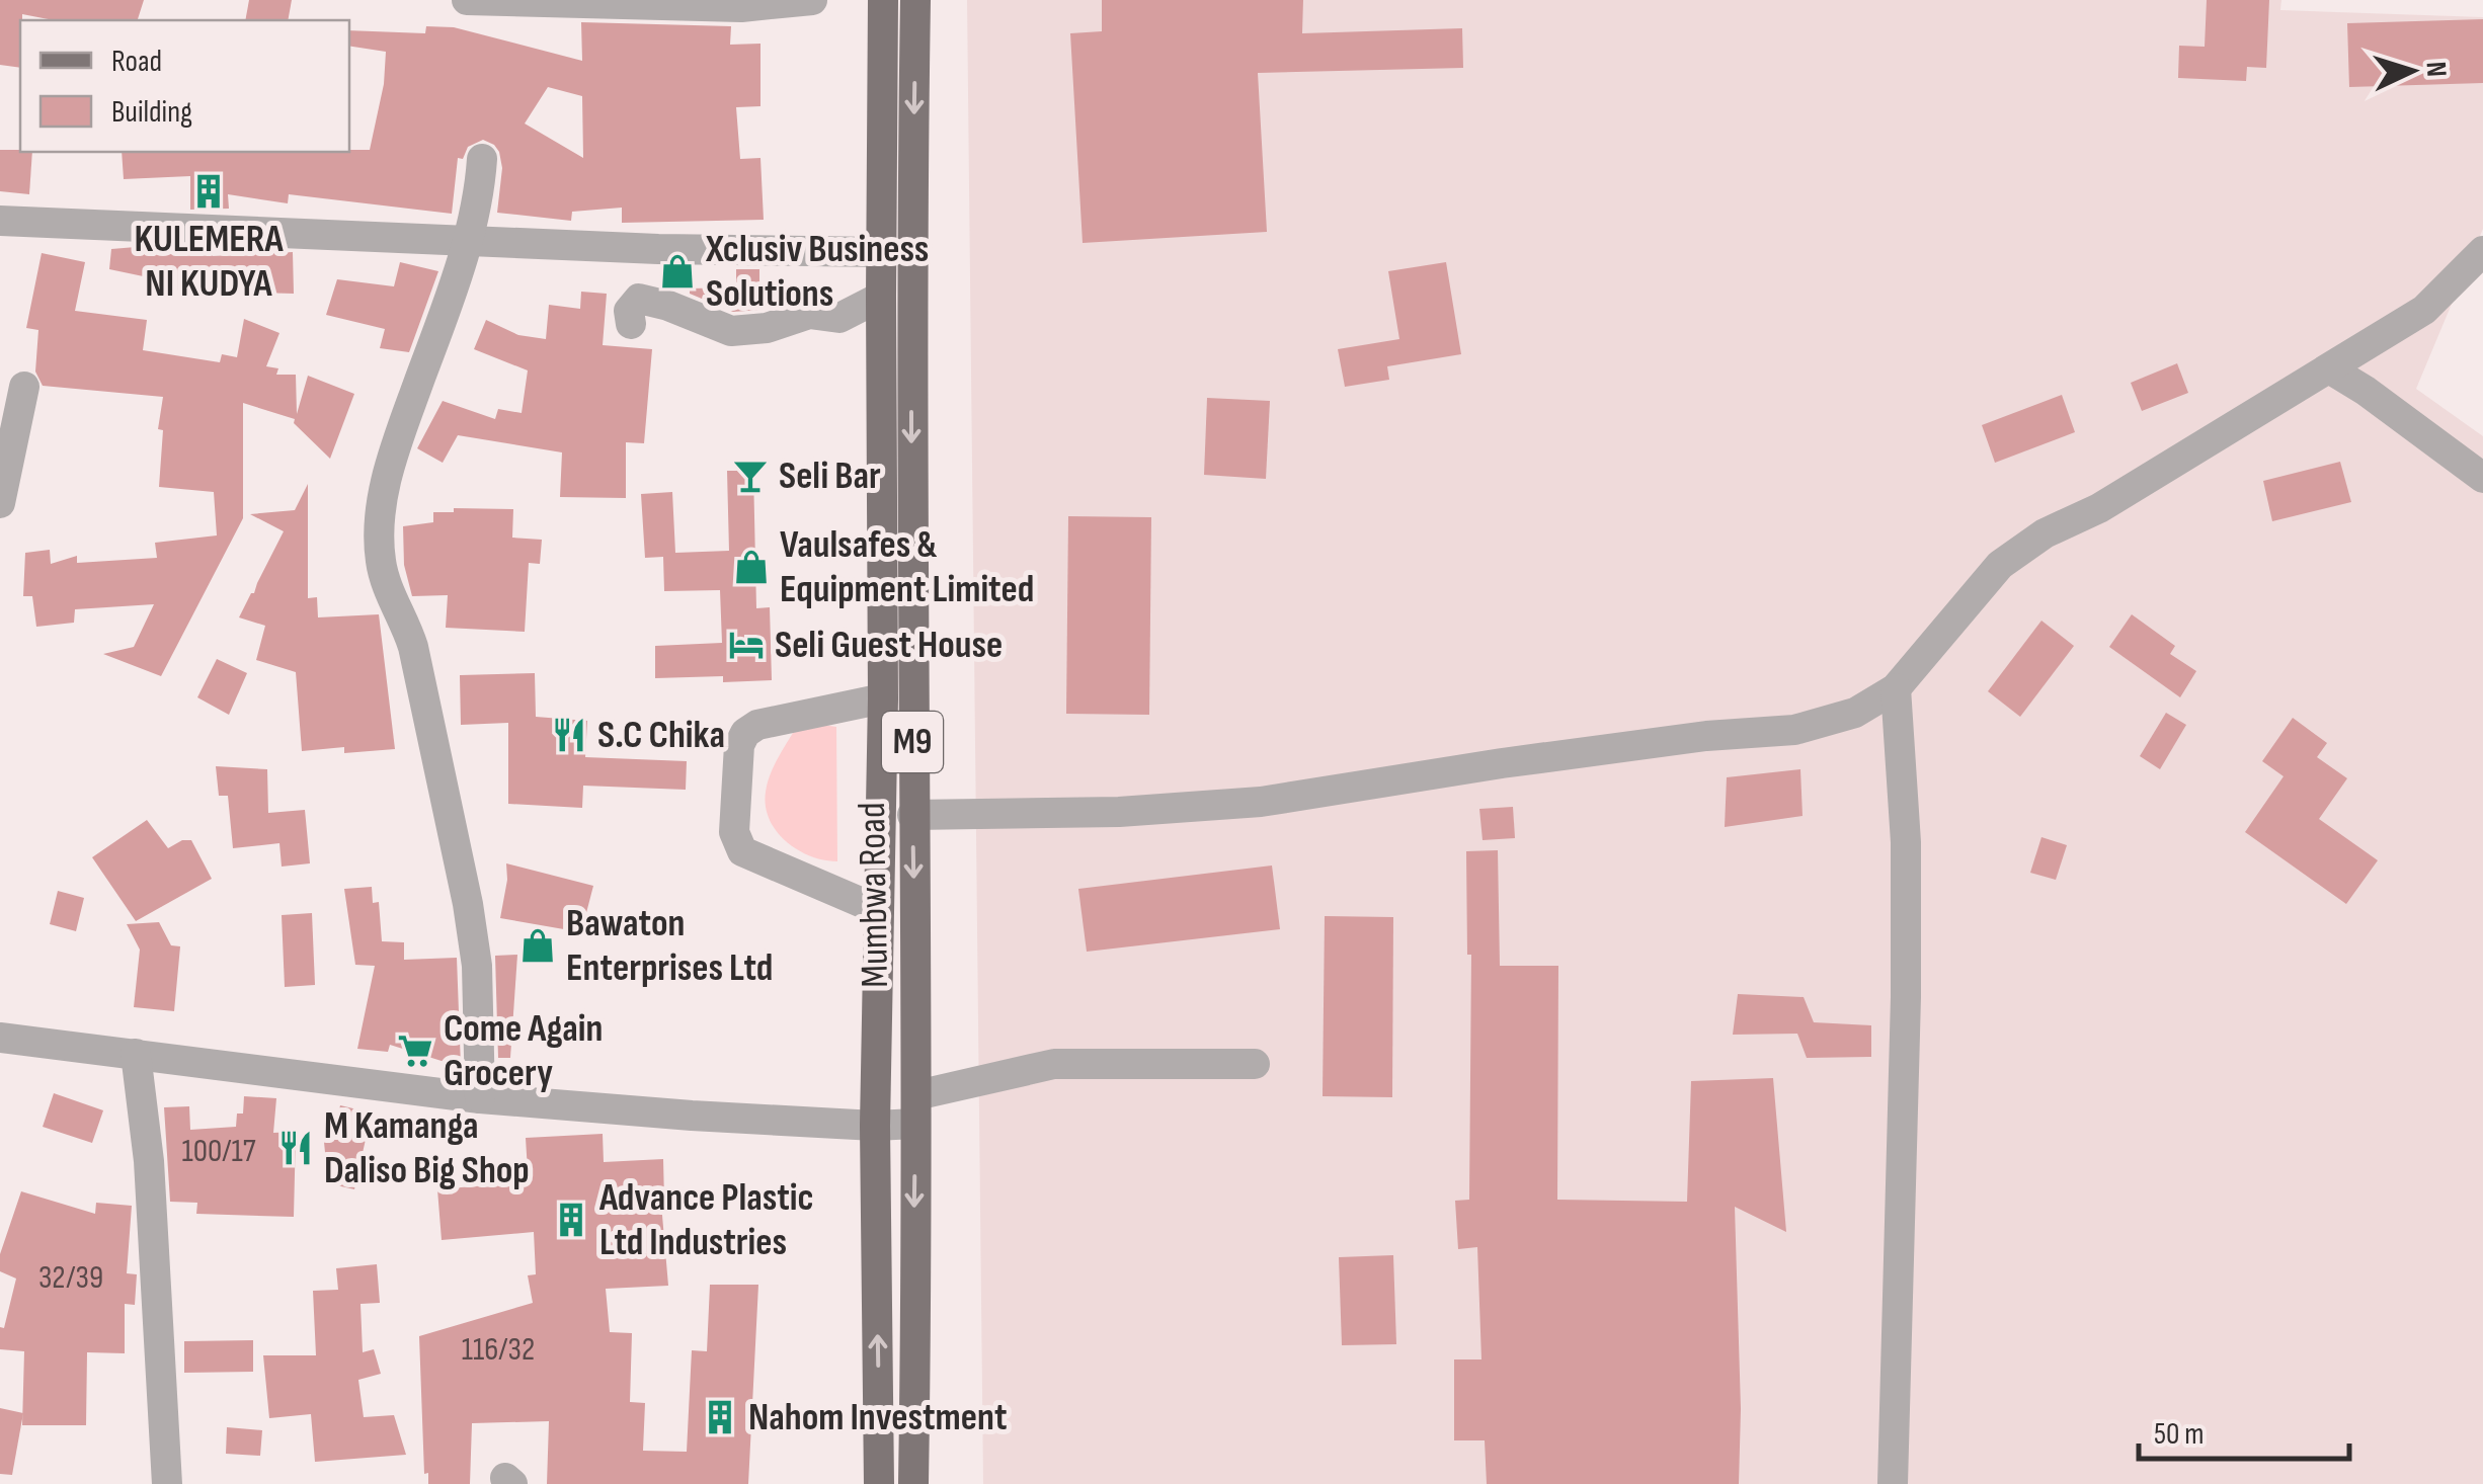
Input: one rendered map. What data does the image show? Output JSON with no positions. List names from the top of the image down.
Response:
{
  "streets": {
    "main road": ["M9", "Mumbwa Road"]
  },
  "places": {
    "building": ["KULEMERA NI KUDYA", "Advance Plastic Ltd Industries", "Nahom Investment"],
    "shop": ["Xclusiv Business Solutions", "Vaulsafes & Equipment Limited", "Bawaton Enterprises Ltd"],
    "bar": ["Seli Bar"],
    "hotel": ["Seli Guest House"],
    "restaurant": ["S.C Chika", "M Kamanga Daliso Big Shop"],
    "supermarket": ["Come Again Grocery"]
  },
  "house_numbers": ["100/17", "32/39", "116/32"],
  "legend": ["Road", "Building"],
  "scale_bar": "50 m",
  "north": "right"
}
